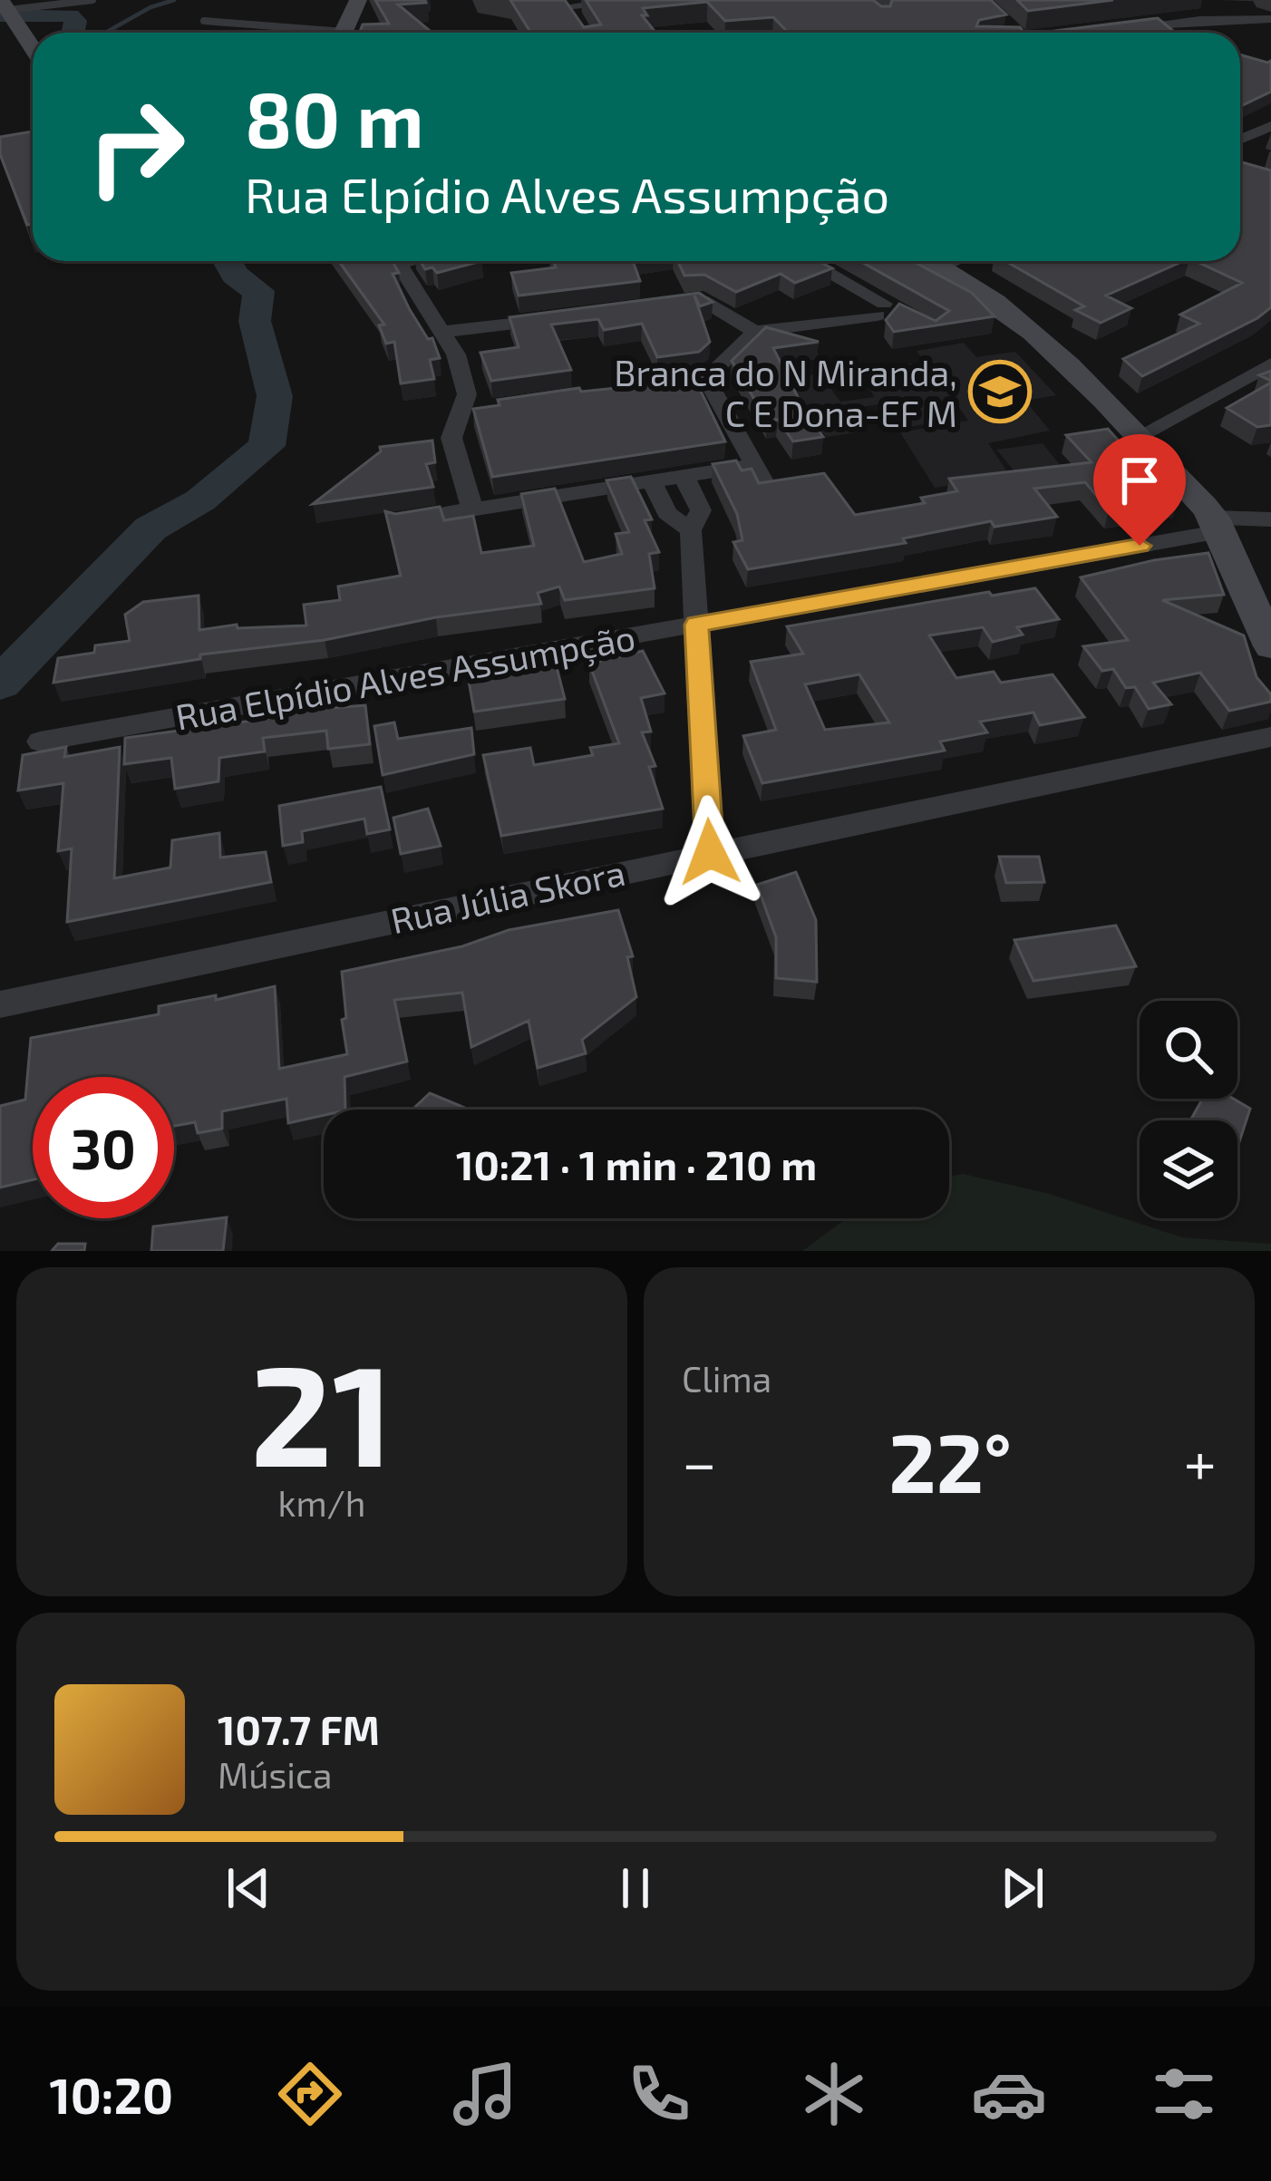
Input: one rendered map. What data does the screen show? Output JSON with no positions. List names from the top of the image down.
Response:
{
  "streets": {
    "street": ["Rua Elpídio Alves Assumpção", "Rua Júlia Skora"]
  },
  "places": {
    "school or university": ["Branca do N Miranda, C E Dona-EF M"]
  },
  "page": {
    "turn": ["80 m", "Rua Elpídio Alves Assumpção"],
    "limit": "30",
    "trip": "10:21 · 1 min · 210 m",
    "tile": [
      ["21", "km/h"],
      "Clima"
    ],
    "heat": ["−", "22°", "+"],
    "song": ["107.7 FM", "Música"],
    "tabs": "10:20"
  }
}
